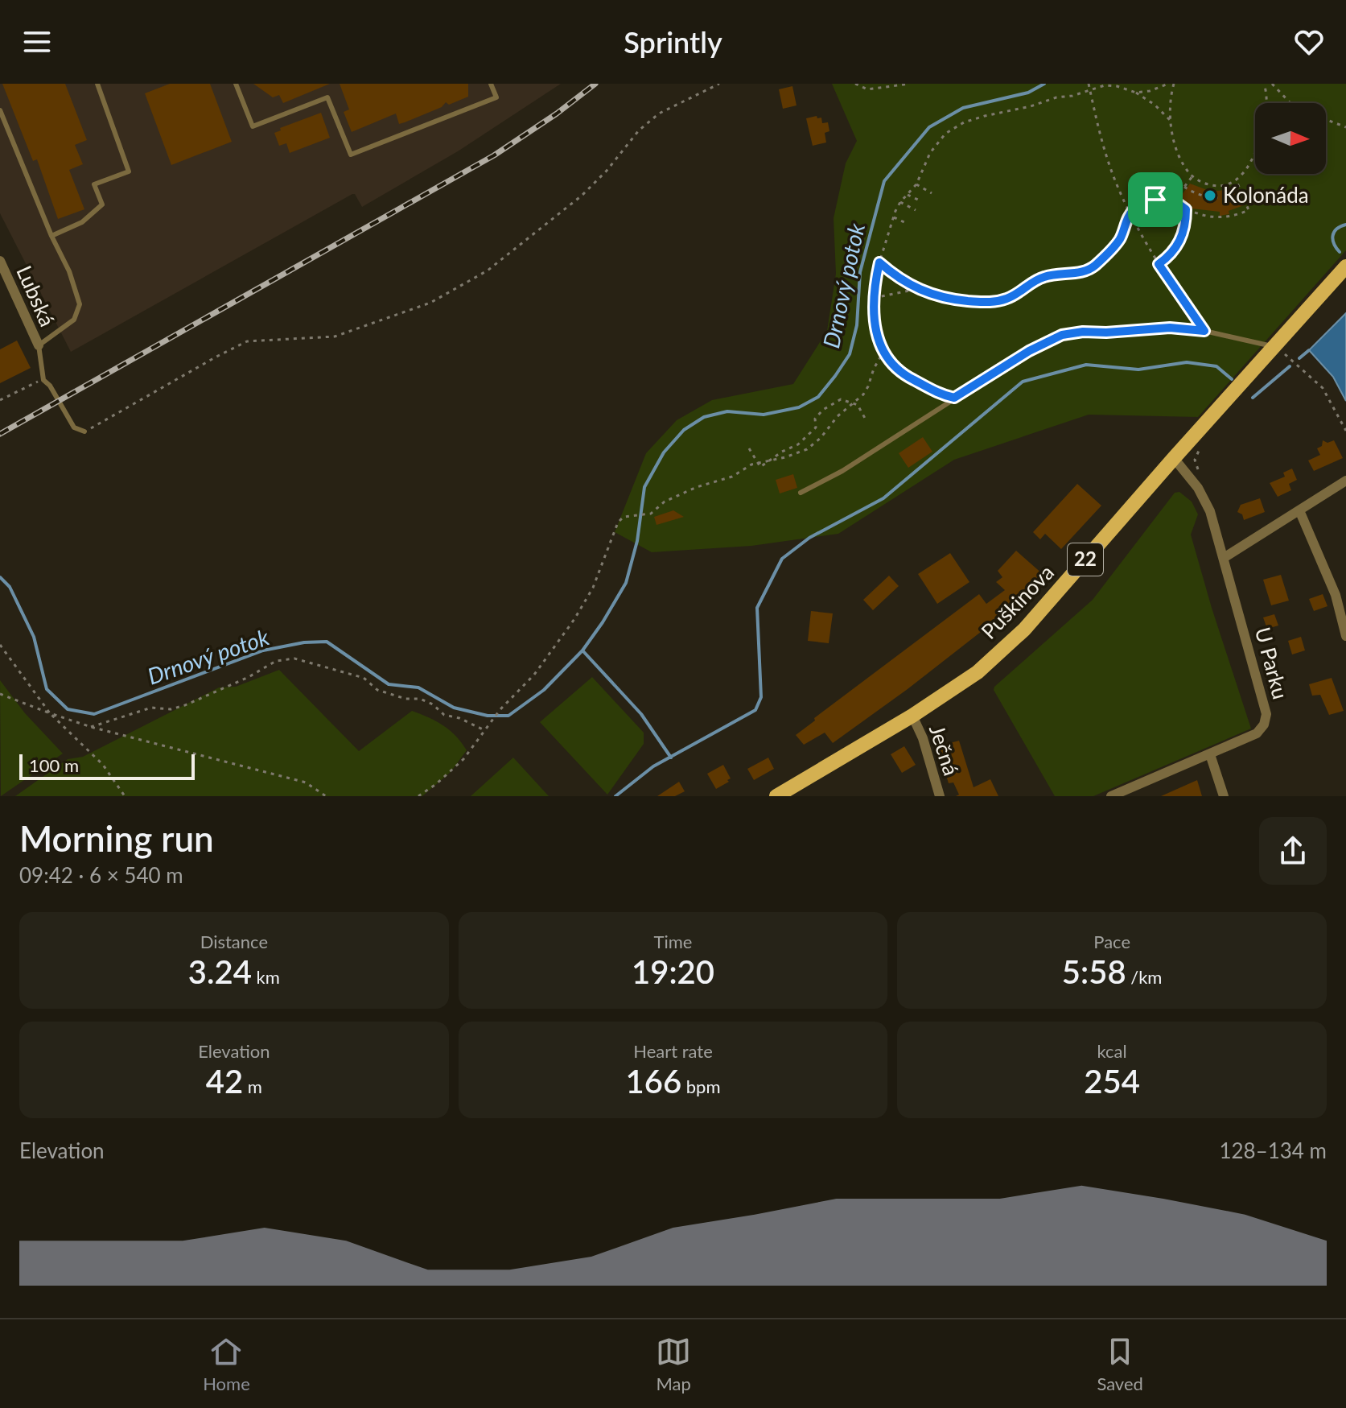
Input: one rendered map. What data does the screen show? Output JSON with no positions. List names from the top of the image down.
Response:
{
  "streets": {
    "main road": ["22", "Puškinova"],
    "street": ["Lubská", "U Parku", "Ječná"]
  },
  "crossings": [
    ["Puškinova", "U Parku"],
    ["Puškinova", "Ječná"]
  ],
  "water": ["Drnový potok"],
  "places": ["Kolonáda"],
  "scale_bar": "100 m",
  "north": "right",
  "page": {
    "header": "Sprintly",
    "scale": "100 m",
    "heading": ["Morning run", "09:42 · 6 × 540 m"],
    "stats": [
      ["Distance", "3.24 km"],
      ["Time", "19:20"],
      ["Pace", "5:58 /km"],
      ["Elevation", "42 m"],
      ["Heart rate", "166 bpm"],
      ["kcal", "254"]
    ],
    "chart": ["Elevation", "128–134 m"],
    "tabs": ["Home", "Map", "Saved"]
  }
}
